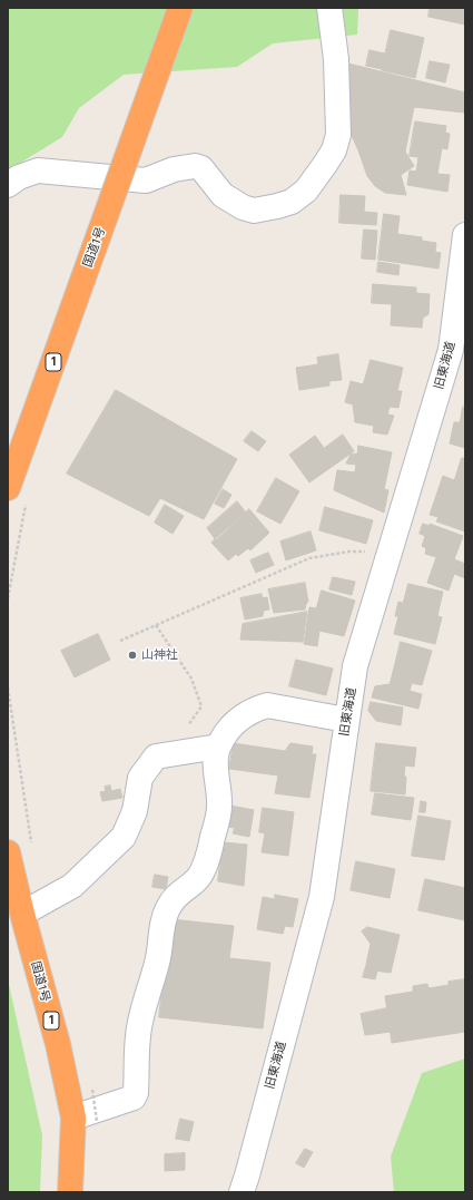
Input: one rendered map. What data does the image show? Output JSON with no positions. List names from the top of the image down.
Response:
{
  "streets": {
    "highway": ["国道1号", "1"],
    "street": ["旧東海道"]
  },
  "places": ["山神社"]
}
